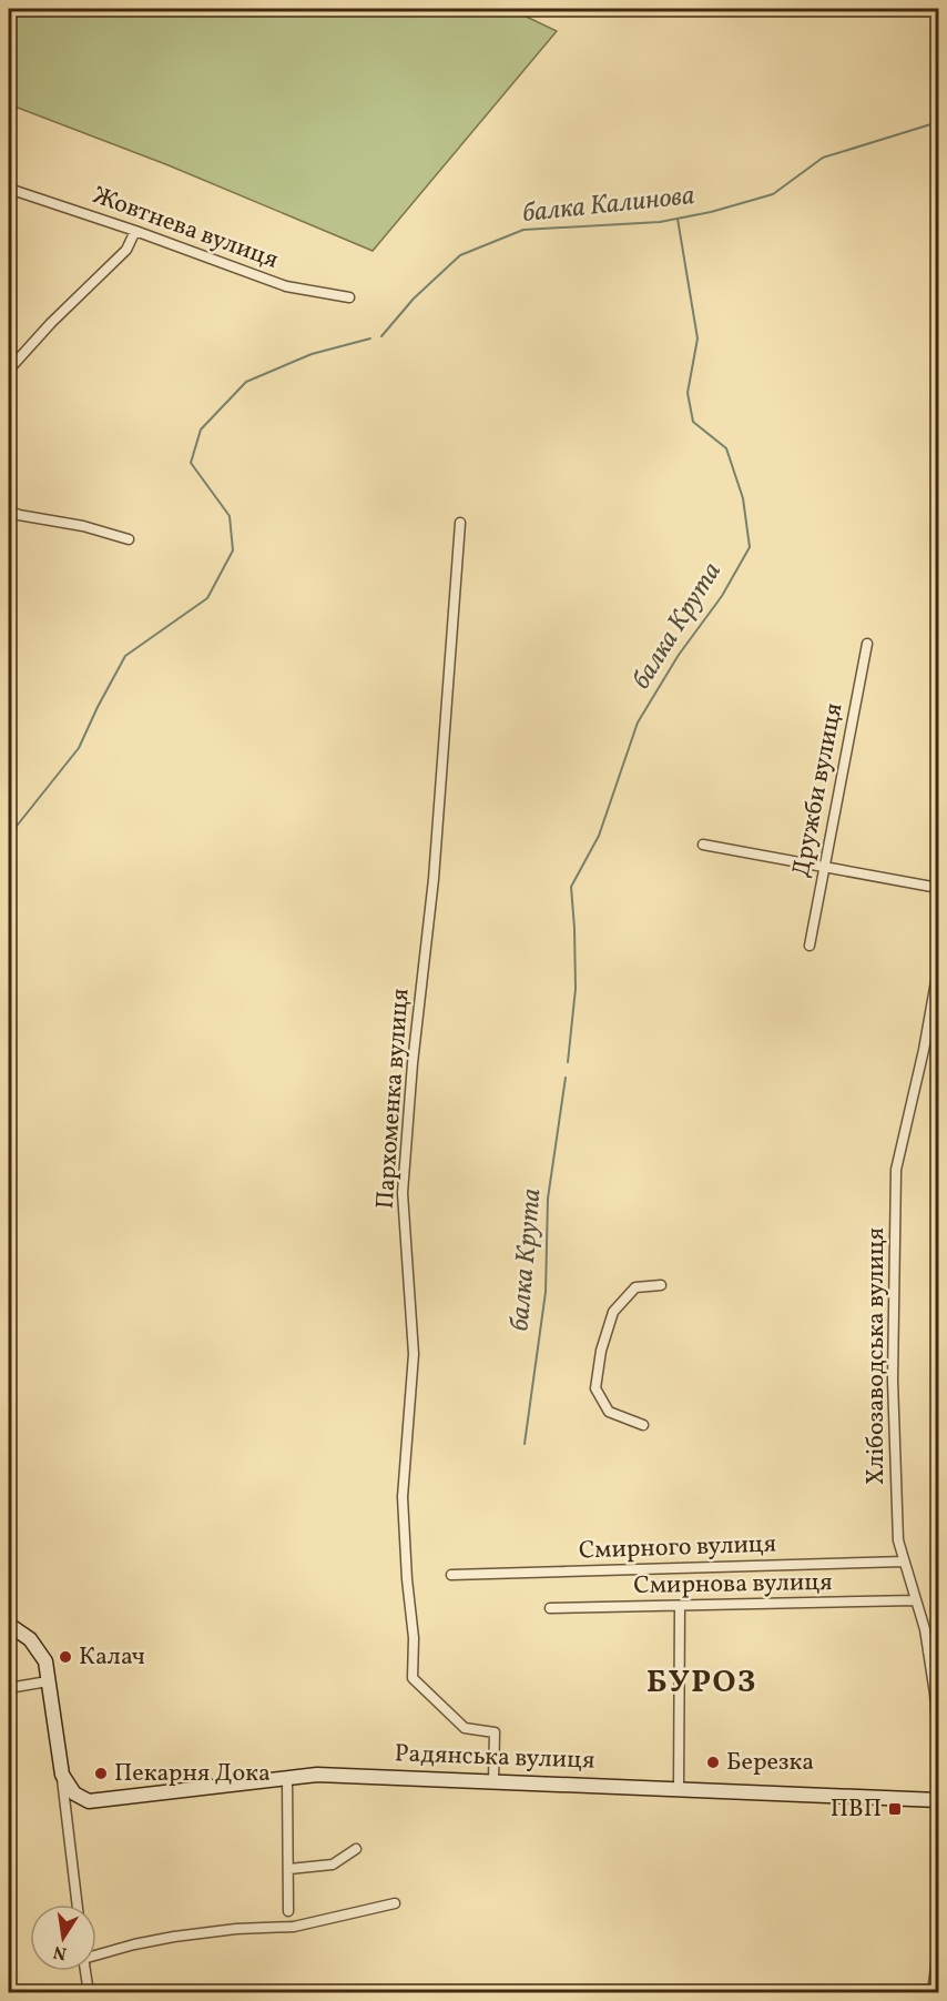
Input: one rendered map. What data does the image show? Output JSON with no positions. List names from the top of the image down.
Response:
{
  "streets": {
    "street": [
      "Жовтнева вулиця",
      "Дружби вулиця",
      "Пархоменка вулиця",
      "Хлібозаводська вулиця",
      "Смирного вулиця",
      "Смирнова вулиця",
      "Радянська вулиця"
    ]
  },
  "crossings": [
    ["Пархоменка вулиця", "Радянська вулиця"],
    ["Хлібозаводська вулиця", "Смирного вулиця"],
    ["Хлібозаводська вулиця", "Смирнова вулиця"]
  ],
  "districts": ["БУРОЗ"],
  "water": ["балка Калинова", "балка Крута"],
  "places": {
    "other": ["Калач", "Березка", "Пекарня Дока"],
    "transit": ["ПВП"]
  },
  "north": "bottom"
}
